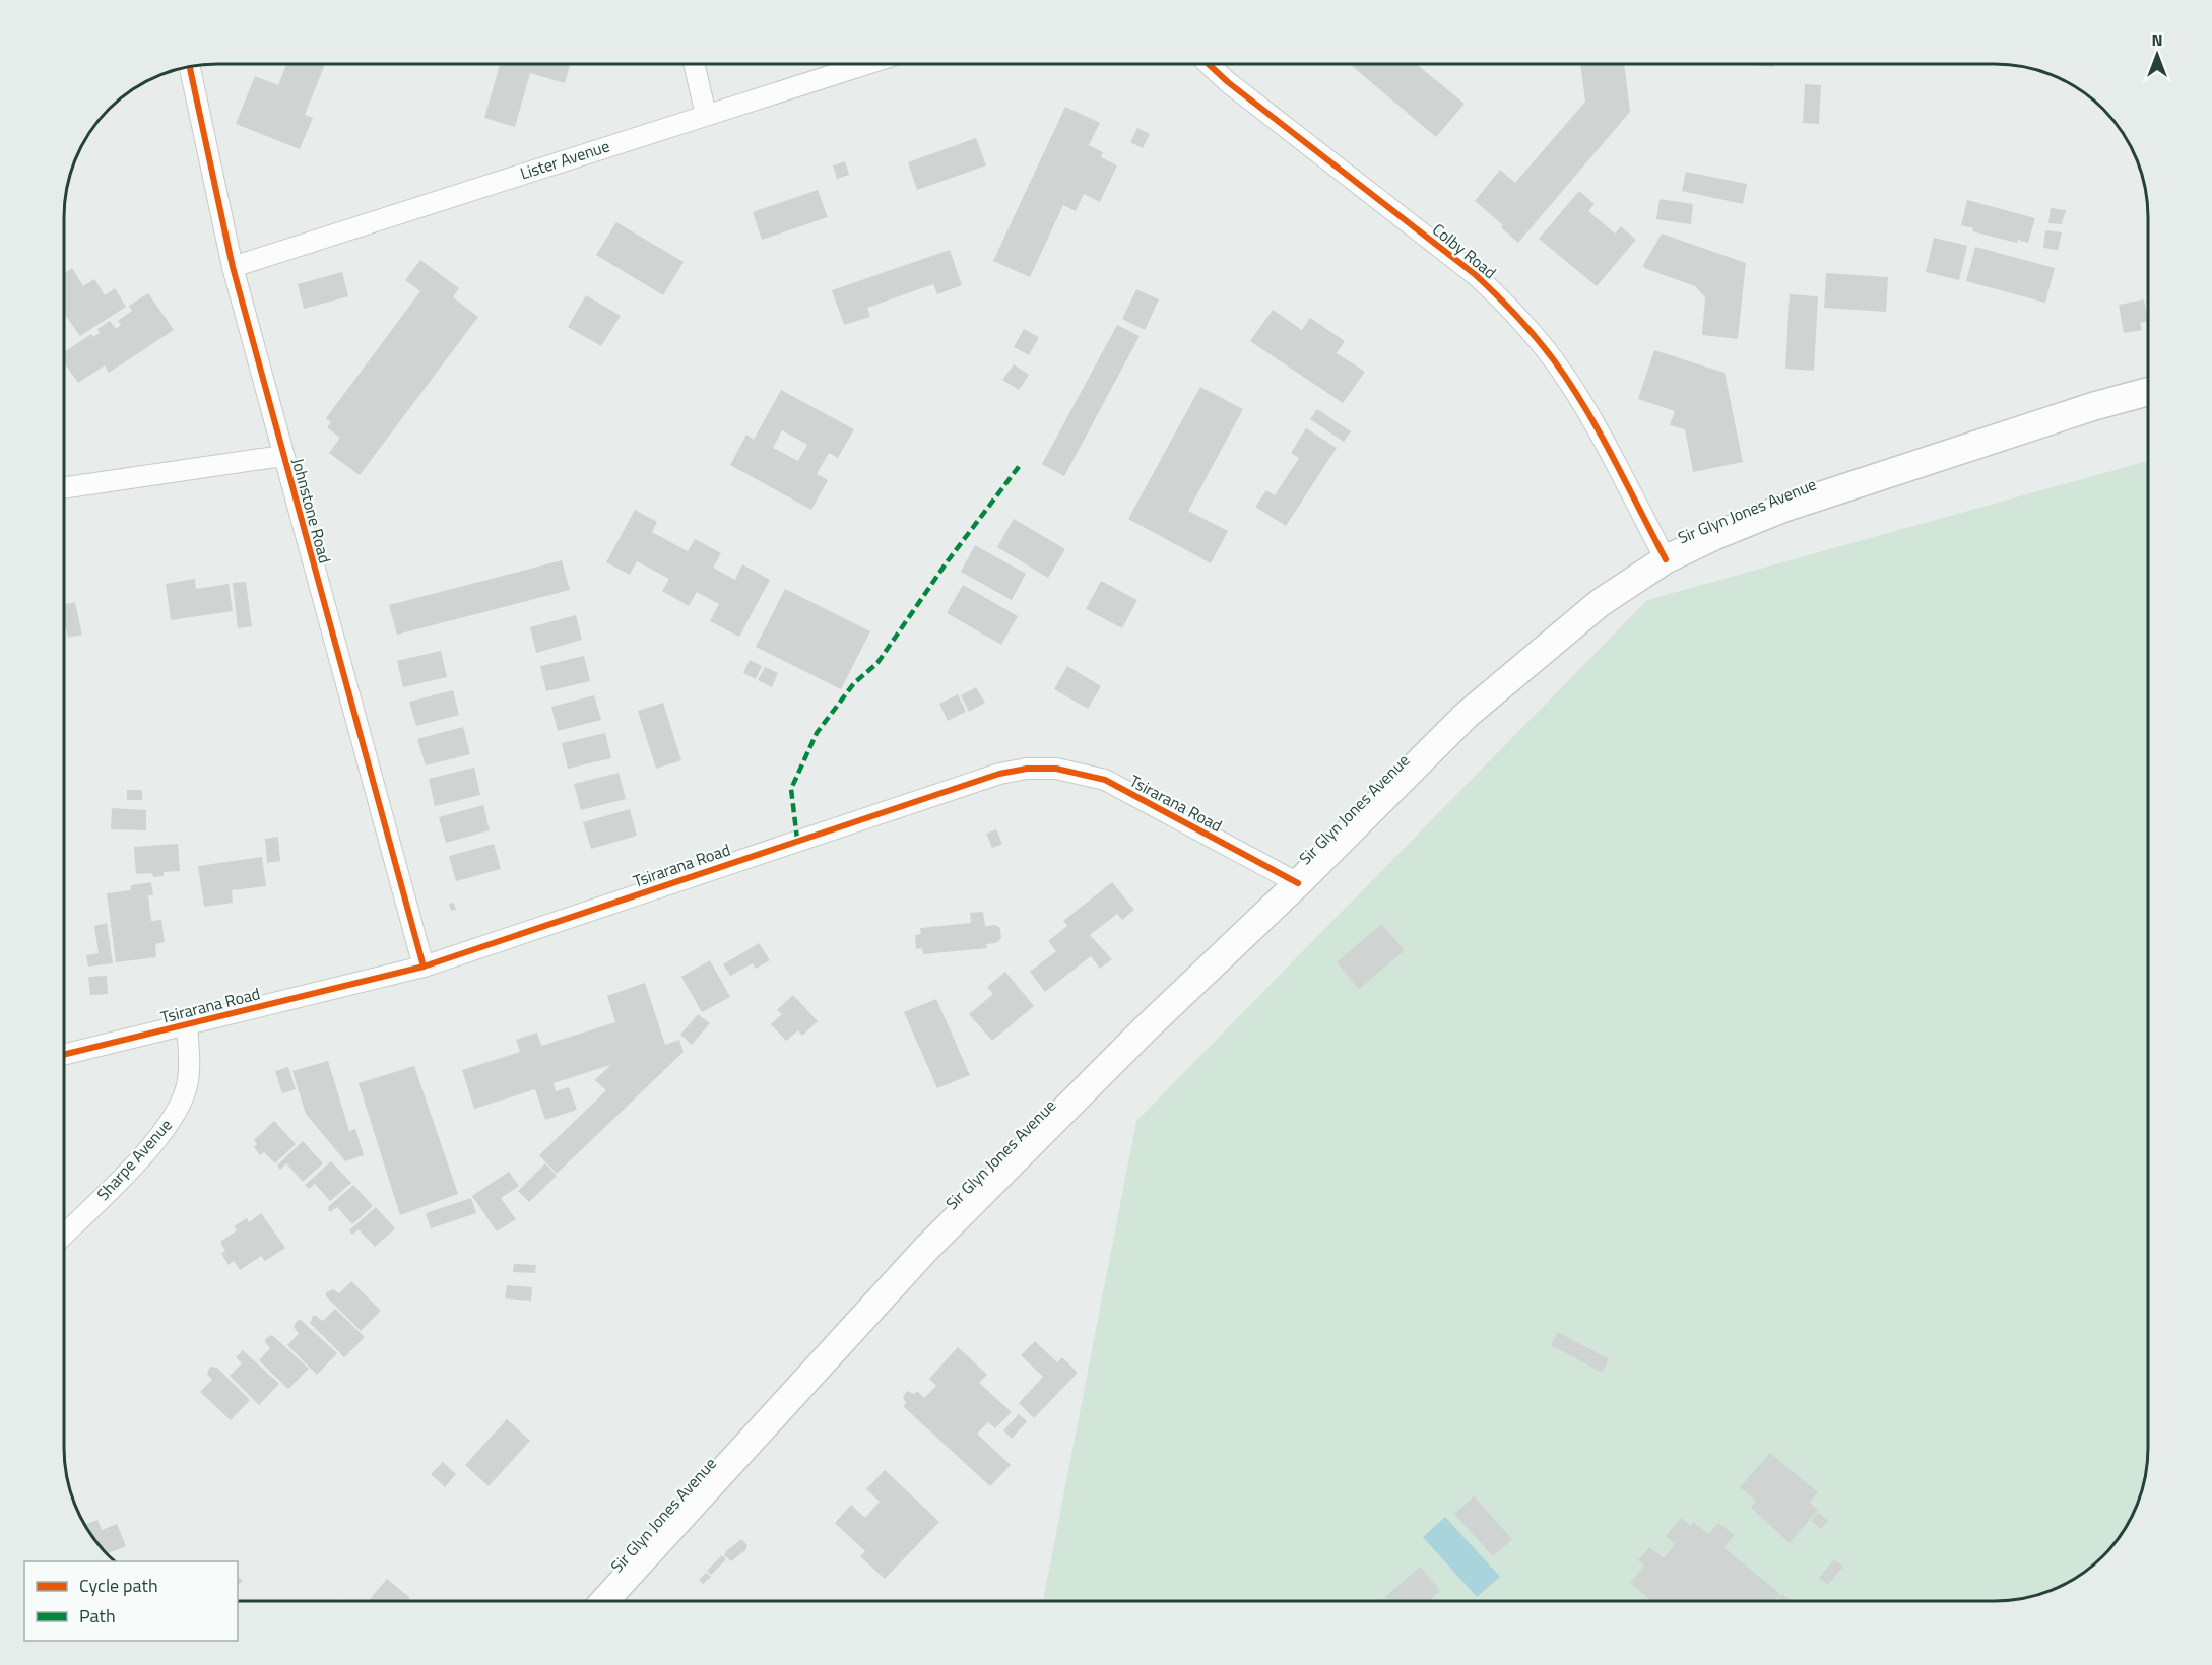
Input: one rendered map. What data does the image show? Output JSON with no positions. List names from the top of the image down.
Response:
{
  "streets": {
    "main road": ["Sir Glyn Jones Avenue"],
    "street": [
      "Lister Avenue",
      "Colby Road",
      "Johnstone Road",
      "Tsirarana Road",
      "Sharpe Avenue"
    ]
  },
  "crossings": [
    ["Lister Avenue", "Johnstone Road"],
    ["Colby Road", "Sir Glyn Jones Avenue"],
    ["Johnstone Road", "Tsirarana Road"],
    ["Sir Glyn Jones Avenue", "Tsirarana Road"],
    ["Tsirarana Road", "Sharpe Avenue"]
  ],
  "legend": ["Cycle path", "Path"],
  "north": "top"
}
